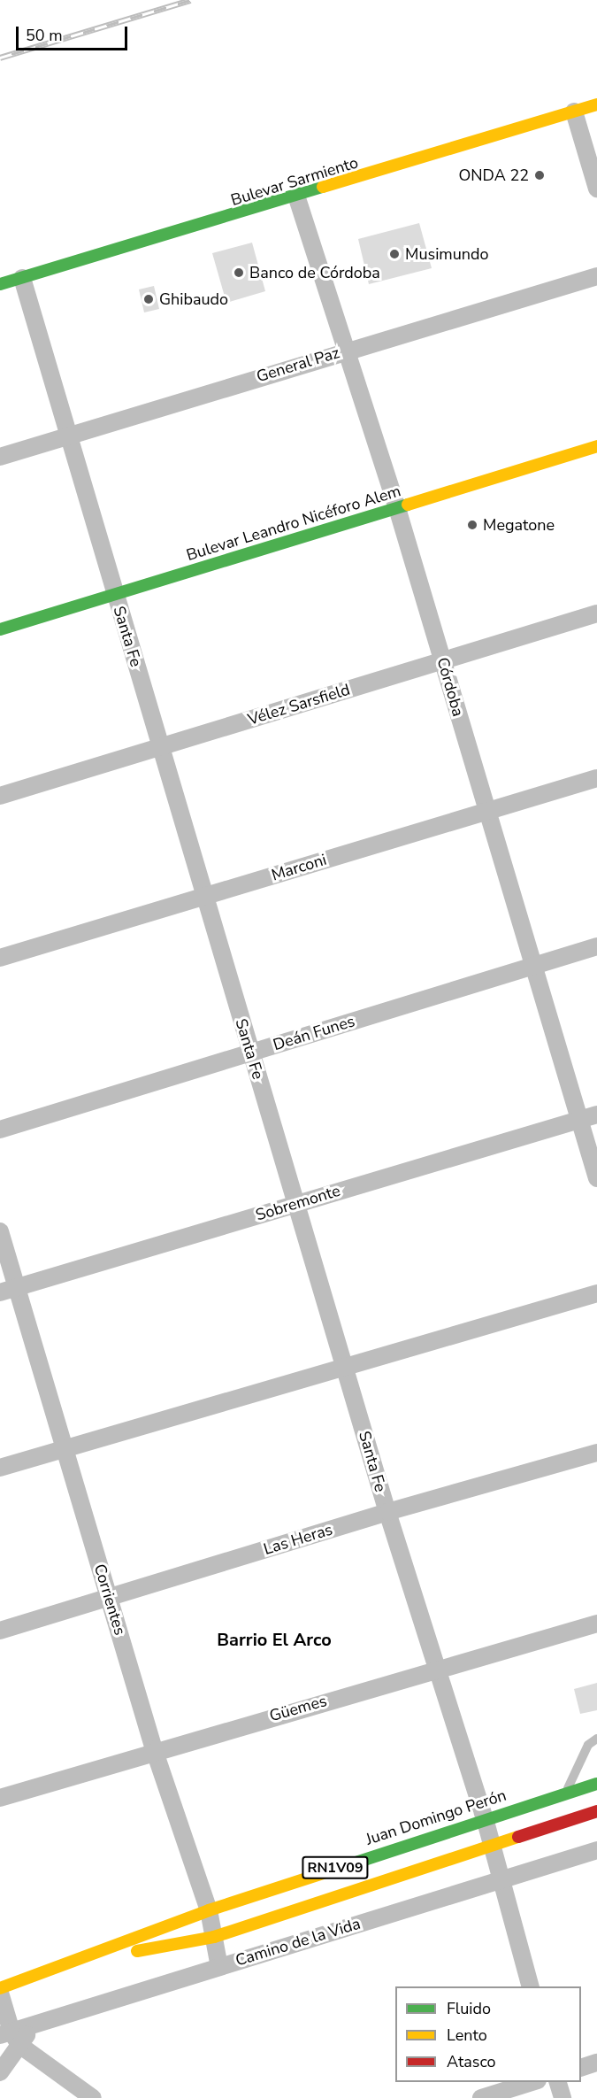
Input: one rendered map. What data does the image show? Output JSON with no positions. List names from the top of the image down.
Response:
{
  "streets": {
    "street": [
      "Bulevar Sarmiento",
      "General Paz",
      "Bulevar Leandro Nicéforo Alem",
      "Santa Fe",
      "Córdoba",
      "Vélez Sarsfield",
      "Marconi",
      "Deán Funes",
      "Sobremonte",
      "Las Heras",
      "Corrientes",
      "Güemes",
      "Juan Domingo Perón",
      "RN1V09",
      "Camino de la Vida"
    ]
  },
  "crossings": [
    ["Bulevar Sarmiento", "Santa Fe"],
    ["Bulevar Sarmiento", "Córdoba"],
    ["General Paz", "Santa Fe"],
    ["General Paz", "Córdoba"],
    ["Bulevar Leandro Nicéforo Alem", "Santa Fe"],
    ["Bulevar Leandro Nicéforo Alem", "Córdoba"],
    ["Santa Fe", "Vélez Sarsfield"],
    ["Santa Fe", "Marconi"],
    ["Santa Fe", "Deán Funes"],
    ["Santa Fe", "Sobremonte"],
    ["Santa Fe", "Las Heras"],
    ["Santa Fe", "Güemes"],
    ["Santa Fe", "Juan Domingo Perón"],
    ["Santa Fe", "Camino de la Vida"],
    ["Córdoba", "Vélez Sarsfield"],
    ["Córdoba", "Marconi"],
    ["Córdoba", "Deán Funes"],
    ["Córdoba", "Sobremonte"],
    ["Sobremonte", "Corrientes"],
    ["Las Heras", "Corrientes"],
    ["Corrientes", "Güemes"],
    ["Corrientes", "Juan Domingo Perón"],
    ["Corrientes", "Camino de la Vida"]
  ],
  "districts": ["Barrio El Arco"],
  "places": [
    "ONDA 22",
    "Musimundo",
    "Banco de Córdoba",
    "Ghibaudo",
    "Megatone"
  ],
  "legend": ["Fluido", "Lento", "Atasco"],
  "scale_bar": "50 m"
}
